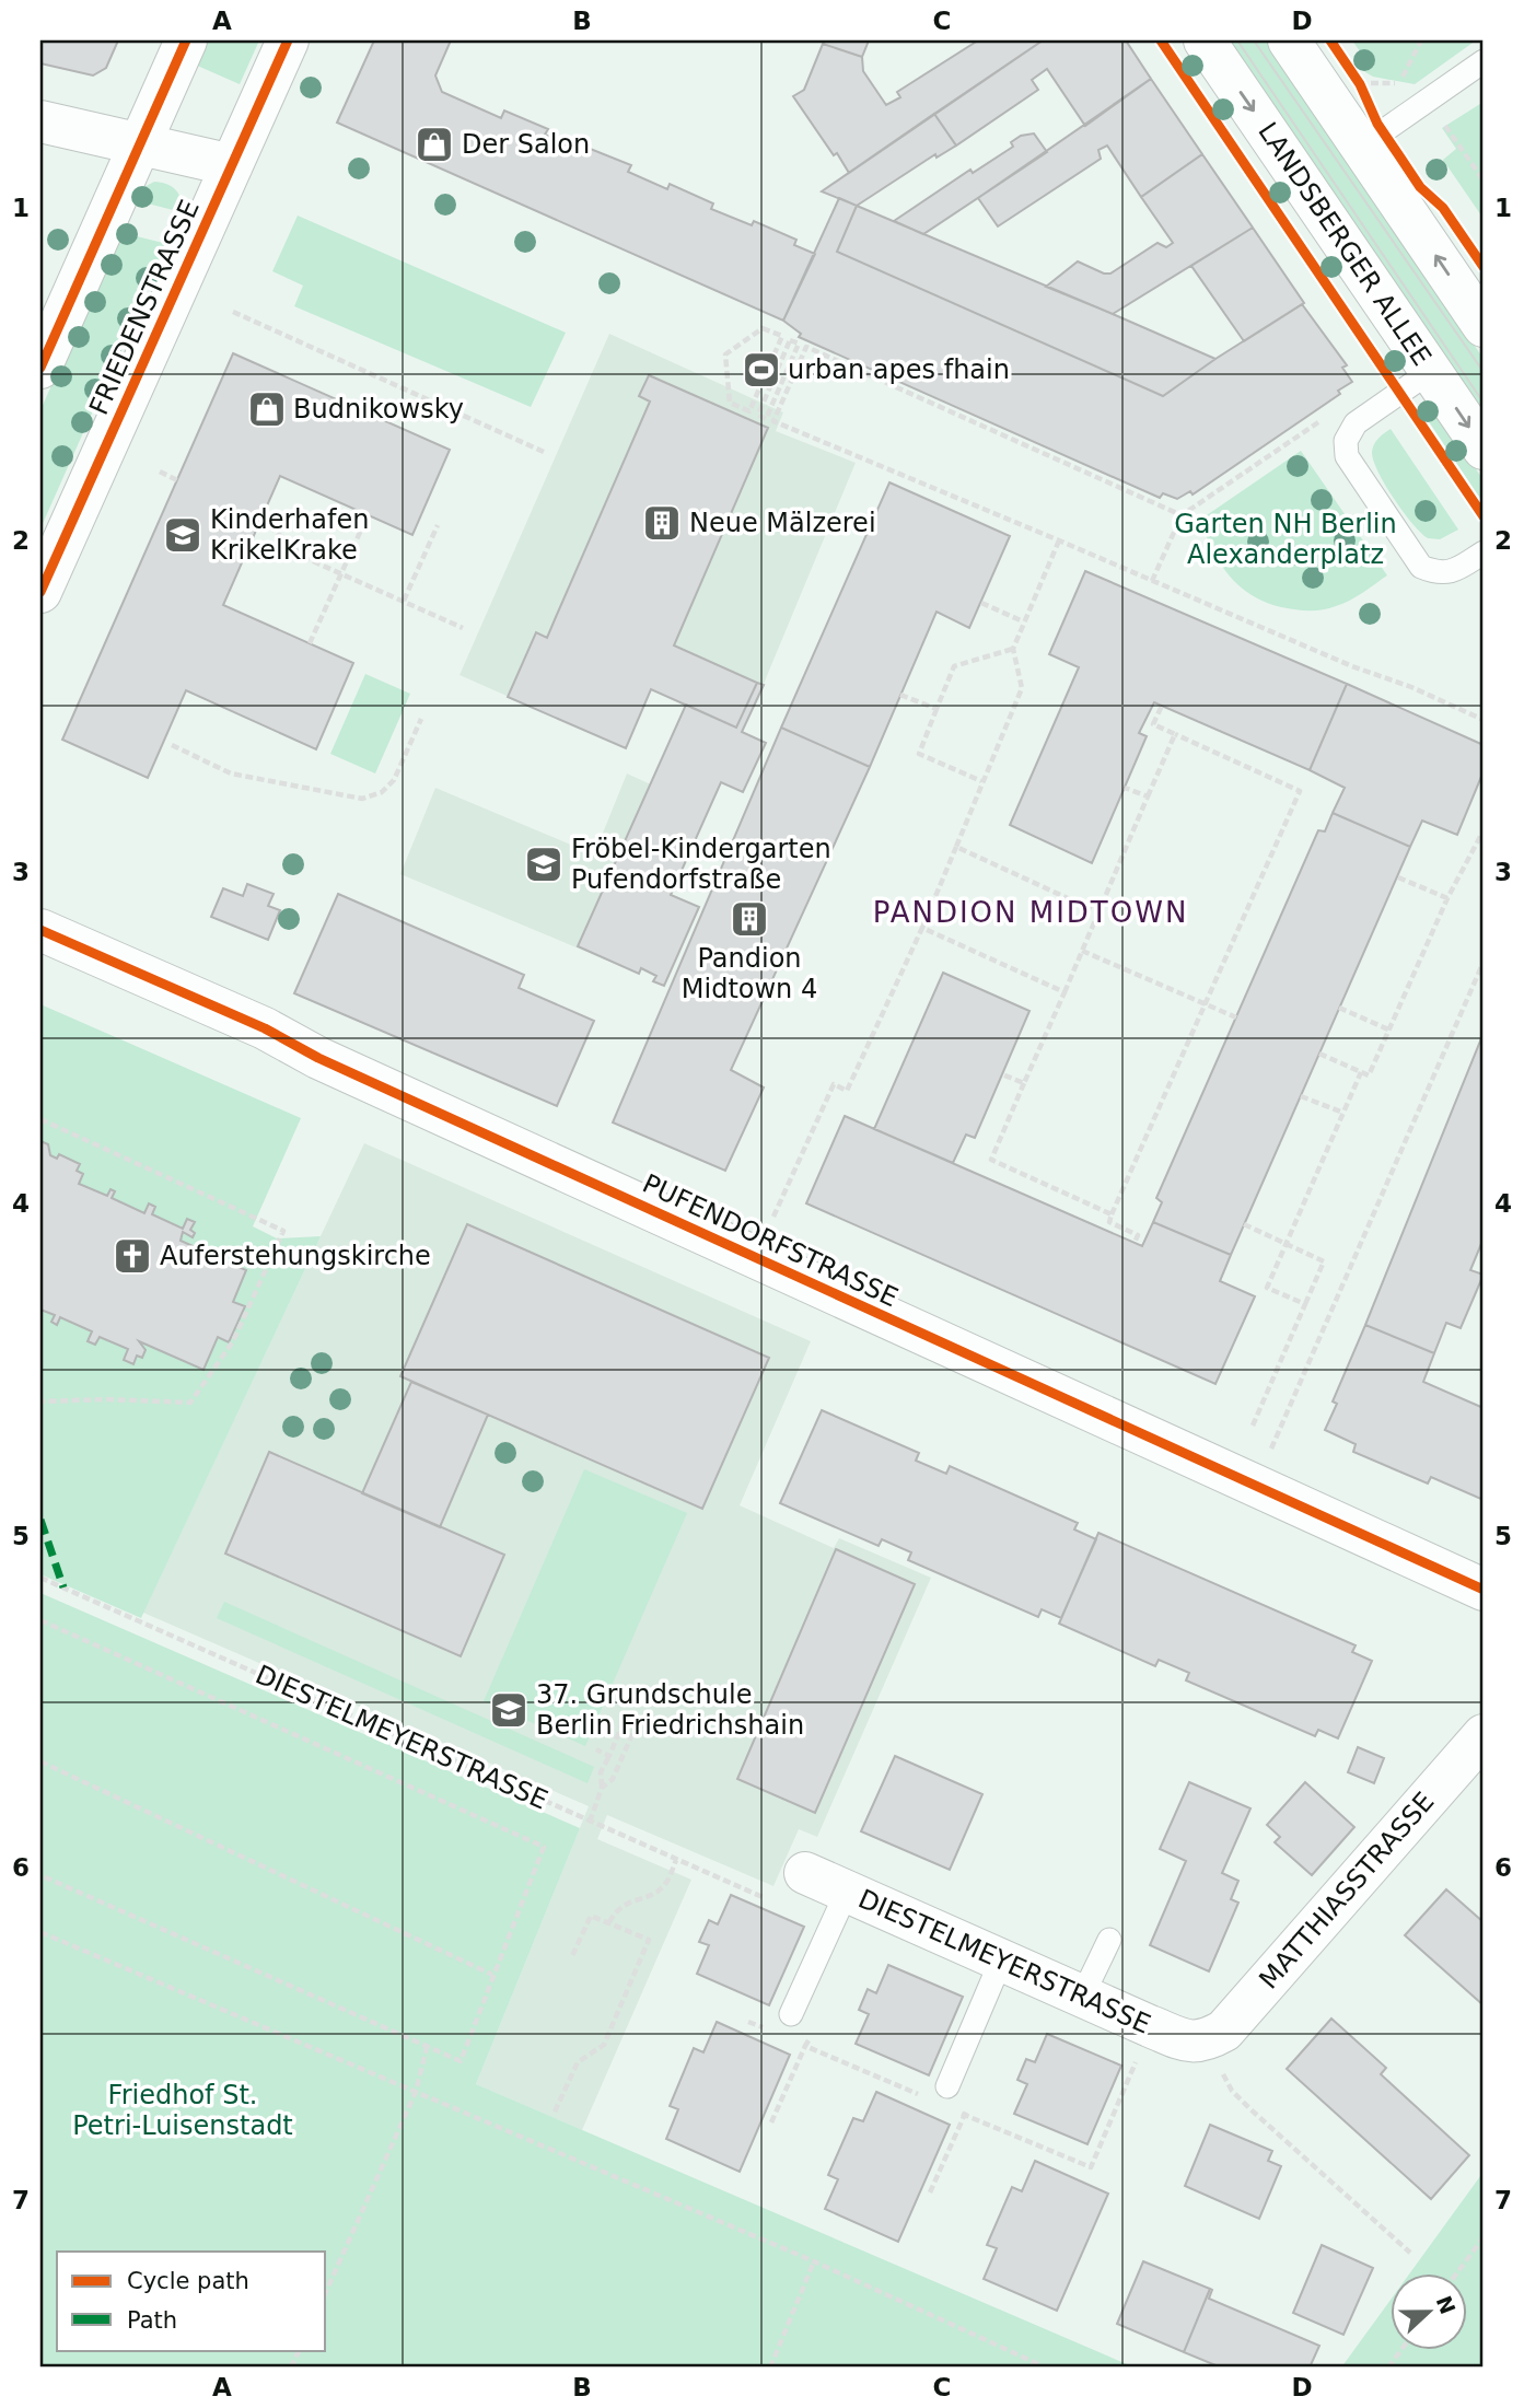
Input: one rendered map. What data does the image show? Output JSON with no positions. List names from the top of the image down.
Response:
{
  "streets": {
    "street": [
      "LANDSBERGER ALLEE",
      "FRIEDENSTRASSE",
      "PUFENDORFSTRASSE",
      "DIESTELMEYERSTRASSE",
      "MATTHIASSTRASSE"
    ]
  },
  "crossings": [
    ["DIESTELMEYERSTRASSE", "MATTHIASSTRASSE"]
  ],
  "districts": ["PANDION MIDTOWN"],
  "parks": ["Garten NH Berlin Alexanderplatz", "Friedhof St. Petri-Luisenstadt"],
  "places": {
    "shop": ["Der Salon", "Budnikowsky"],
    "sports": ["urban apes fhain"],
    "building": ["Neue Mälzerei", "Pandion Midtown 4"],
    "school or university": ["Kinderhafen KrikelKrake", "Fröbel-Kindergarten Pufendorfstraße", "37. Grundschule Berlin Friedrichshain"],
    "church": ["Auferstehungskirche"]
  },
  "legend": ["Cycle path", "Path"],
  "north": "right",
  "grid": {
    "columns": [
      "A",
      "B",
      "C",
      "D"
    ],
    "rows": [
      "1",
      "2",
      "3",
      "4",
      "5",
      "6",
      "7"
    ]
  }
}
